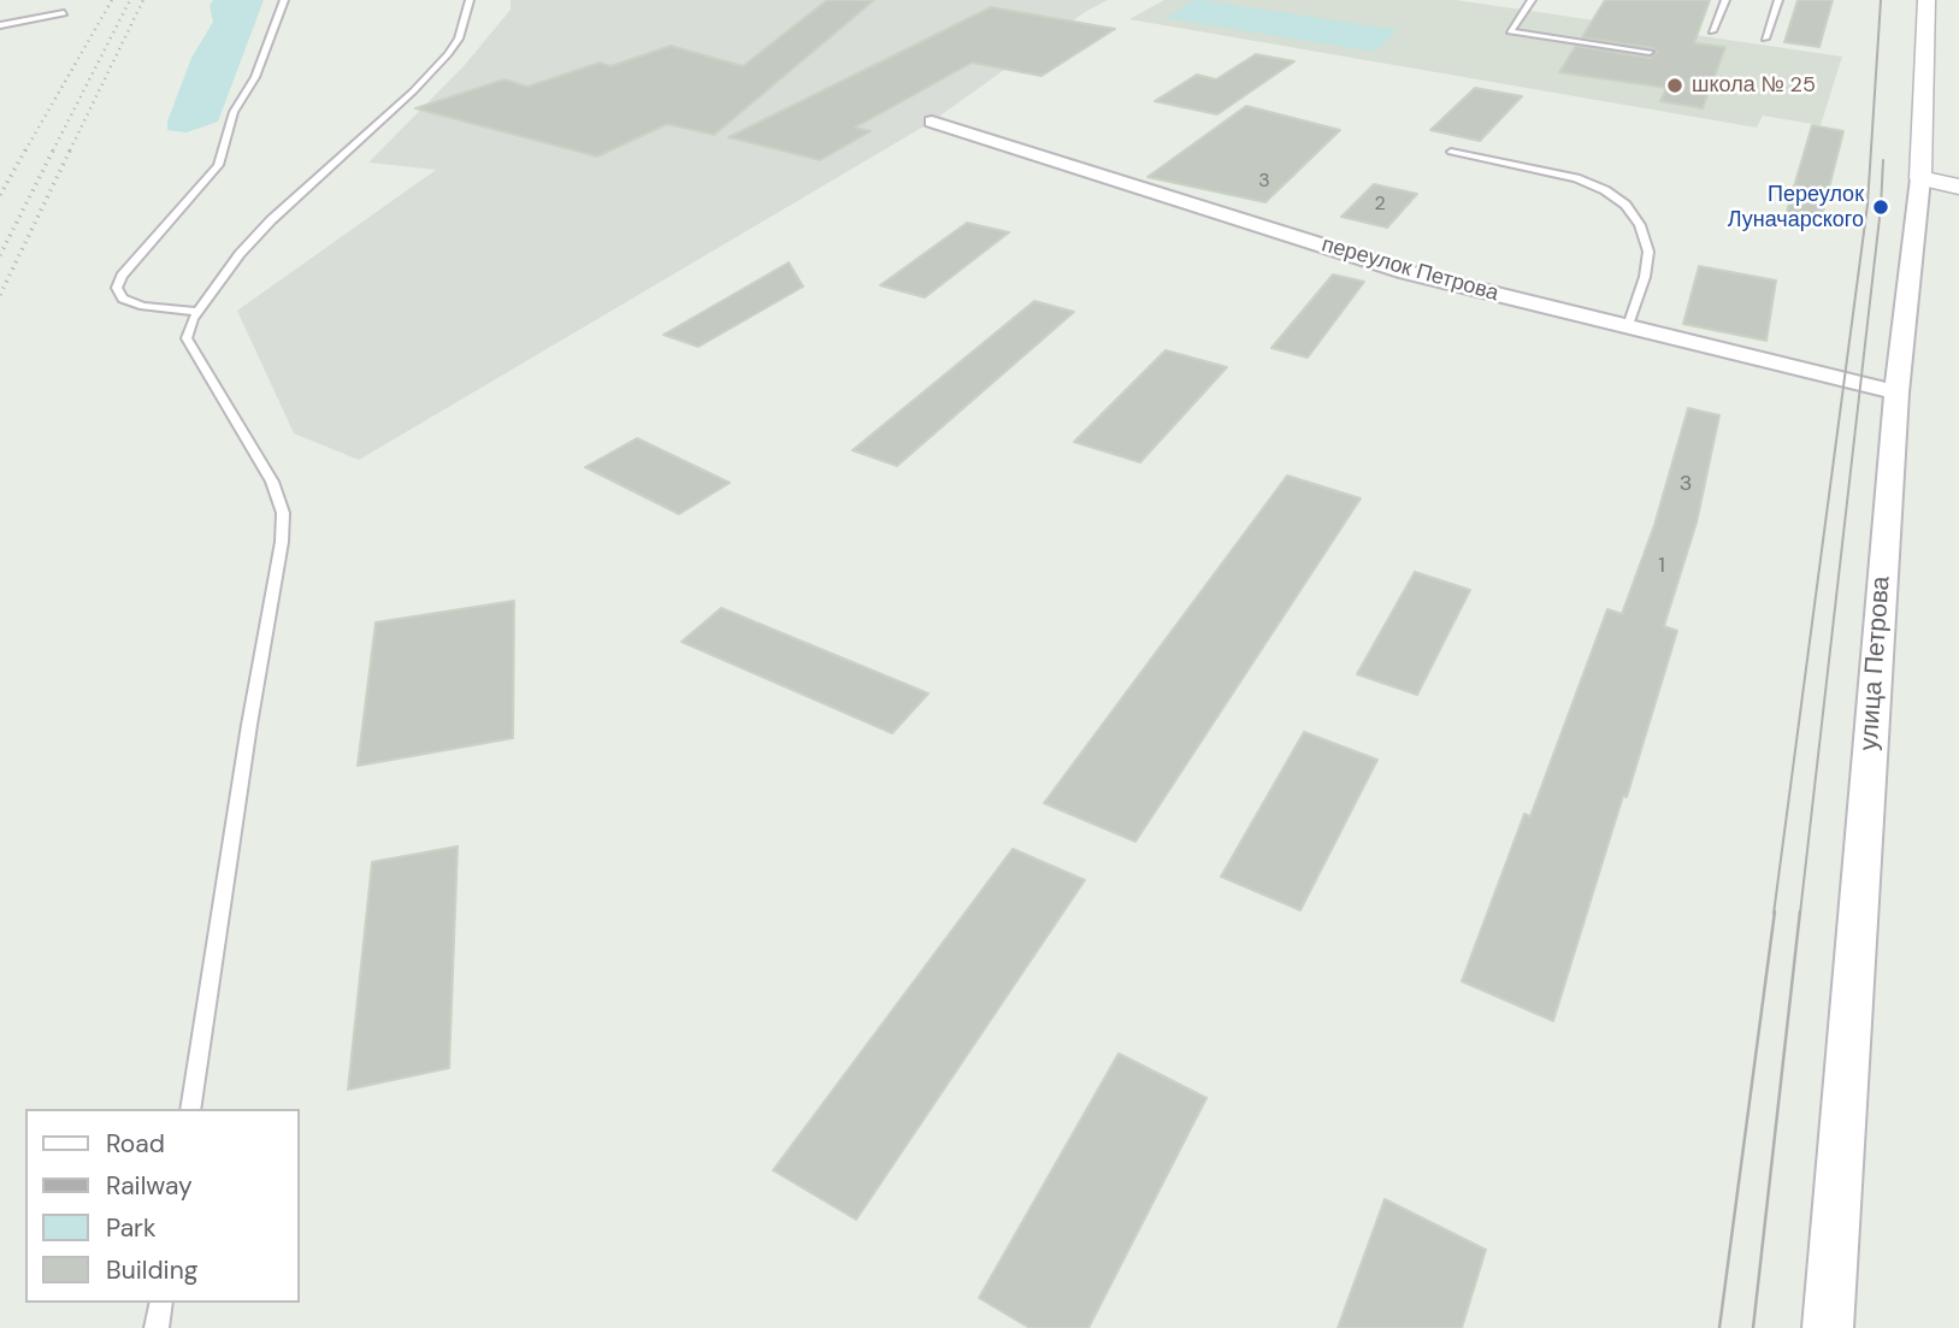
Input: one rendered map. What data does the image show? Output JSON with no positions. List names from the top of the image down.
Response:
{
  "streets": {
    "street": ["переулок Петрова", "улица Петрова"]
  },
  "crossings": [
    ["переулок Петрова", "улица Петрова"]
  ],
  "places": ["школа № 25", "Переулок Луначарского"],
  "house_numbers": [
    "3",
    "2",
    "3",
    "1"
  ],
  "legend": [
    "Road",
    "Railway",
    "Park",
    "Building"
  ]
}
